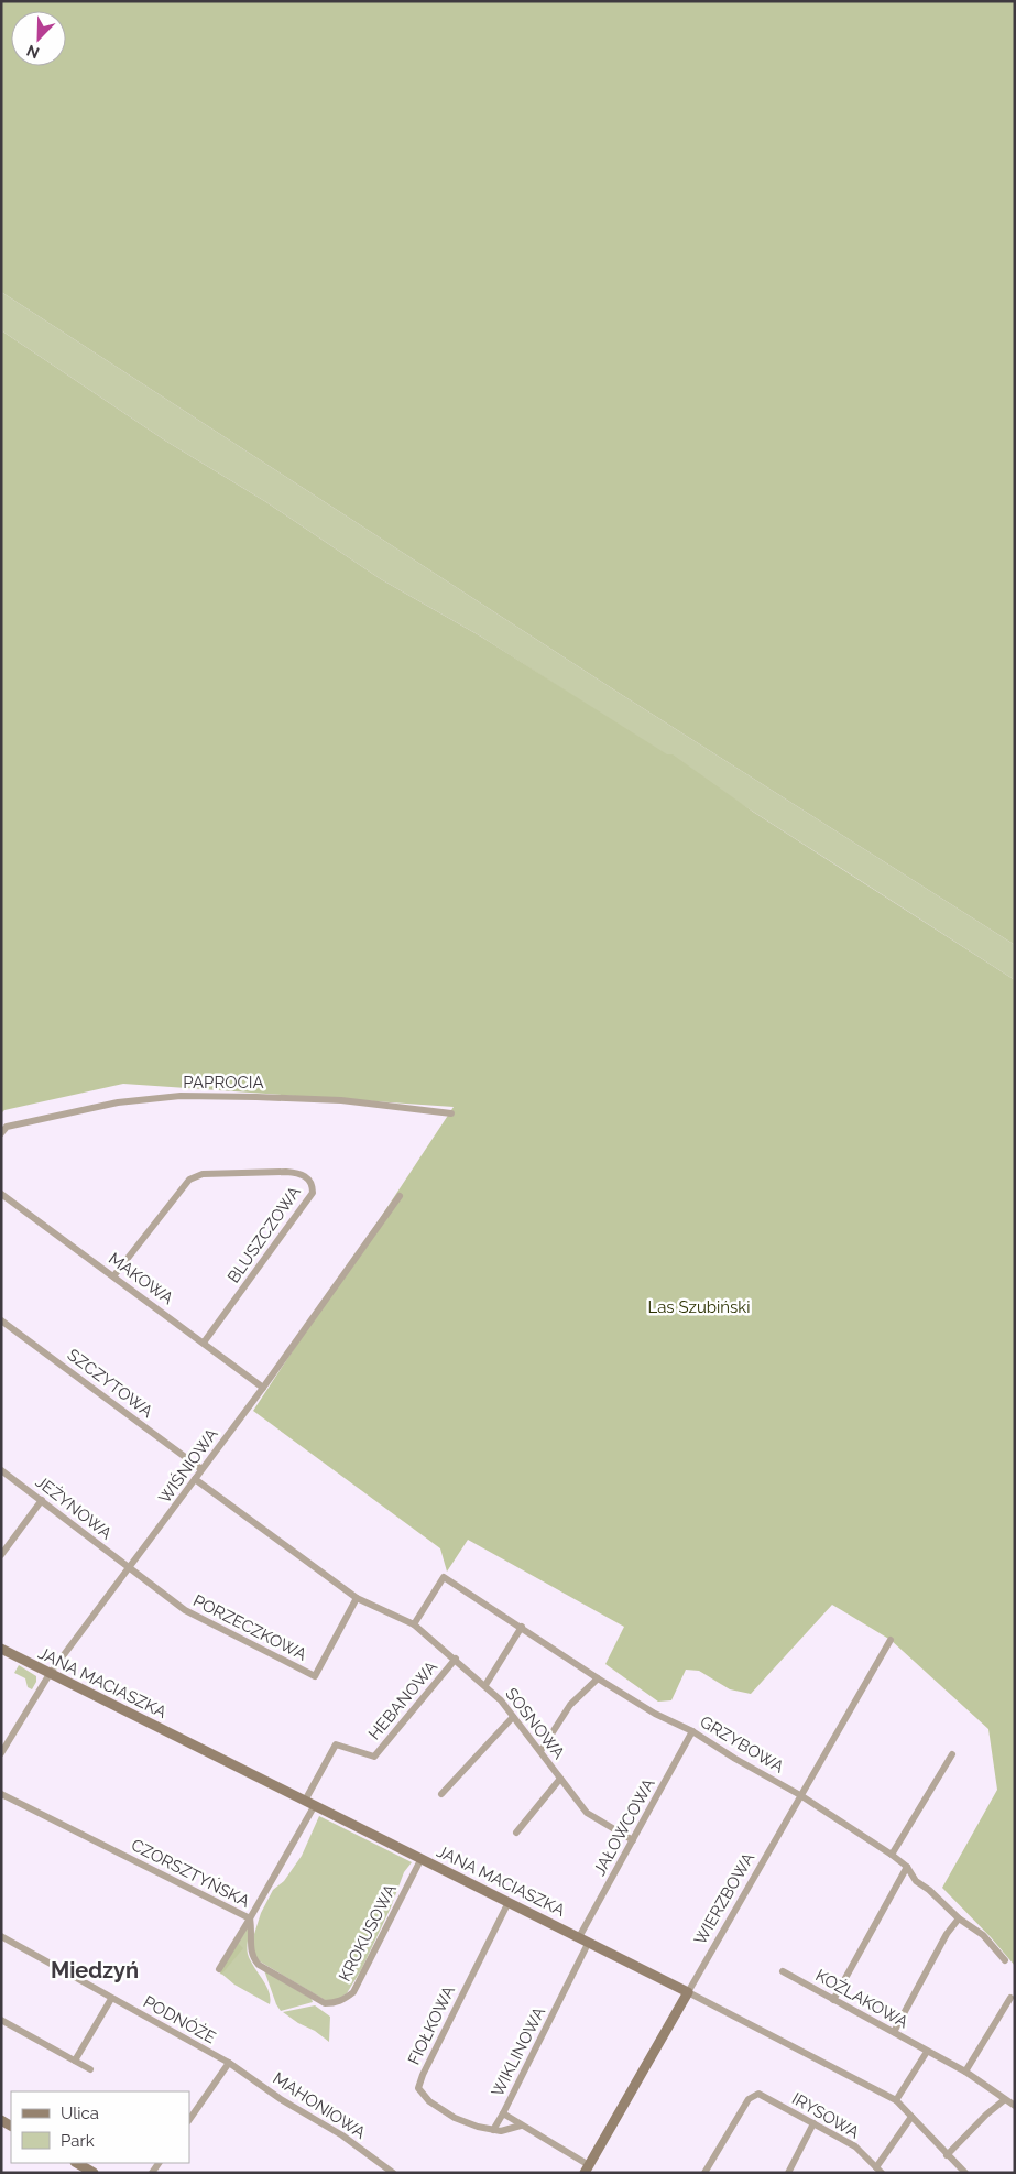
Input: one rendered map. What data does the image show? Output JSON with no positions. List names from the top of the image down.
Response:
{
  "streets": {
    "street": [
      "PAPROCIA",
      "BLUSZCZOWA",
      "MAKOWA",
      "SZCZYTOWA",
      "WIŚNIOWA",
      "JEŻYNOWA",
      "PORZECZKOWA",
      "JANA MACIASZKA",
      "HEBANOWA",
      "SOSNOWA",
      "GRZYBOWA",
      "JAŁOWCOWA",
      "CZORSZTYŃSKA",
      "WIERZBOWA",
      "KROKUSOWA",
      "KOŹLAKOWA",
      "PODNÓŻE",
      "FIOŁKOWA",
      "WIKLINOWA",
      "MAHONIOWA",
      "IRYSOWA"
    ]
  },
  "crossings": [
    ["BLUSZCZOWA", "MAKOWA"],
    ["MAKOWA", "WIŚNIOWA"],
    ["SZCZYTOWA", "WIŚNIOWA"],
    ["WIŚNIOWA", "JEŻYNOWA"],
    ["WIŚNIOWA", "PORZECZKOWA"],
    ["WIŚNIOWA", "JANA MACIASZKA"],
    ["JEŻYNOWA", "PORZECZKOWA"],
    ["JANA MACIASZKA", "HEBANOWA"],
    ["JANA MACIASZKA", "JAŁOWCOWA"],
    ["JANA MACIASZKA", "CZORSZTYŃSKA"],
    ["JANA MACIASZKA", "WIERZBOWA"],
    ["JANA MACIASZKA", "KROKUSOWA"],
    ["JANA MACIASZKA", "FIOŁKOWA"],
    ["JANA MACIASZKA", "WIKLINOWA"],
    ["JANA MACIASZKA", "IRYSOWA"],
    ["HEBANOWA", "SOSNOWA"],
    ["SOSNOWA", "GRZYBOWA"],
    ["SOSNOWA", "JAŁOWCOWA"],
    ["GRZYBOWA", "JAŁOWCOWA"],
    ["GRZYBOWA", "WIERZBOWA"],
    ["JAŁOWCOWA", "WIKLINOWA"],
    ["CZORSZTYŃSKA", "KROKUSOWA"],
    ["WIERZBOWA", "WIKLINOWA"],
    ["PODNÓŻE", "MAHONIOWA"],
    ["FIOŁKOWA", "WIKLINOWA"]
  ],
  "districts": ["Miedzyń"],
  "parks": ["Las Szubiński"],
  "legend": ["Ulica", "Park"],
  "north": "bottom left"
}
